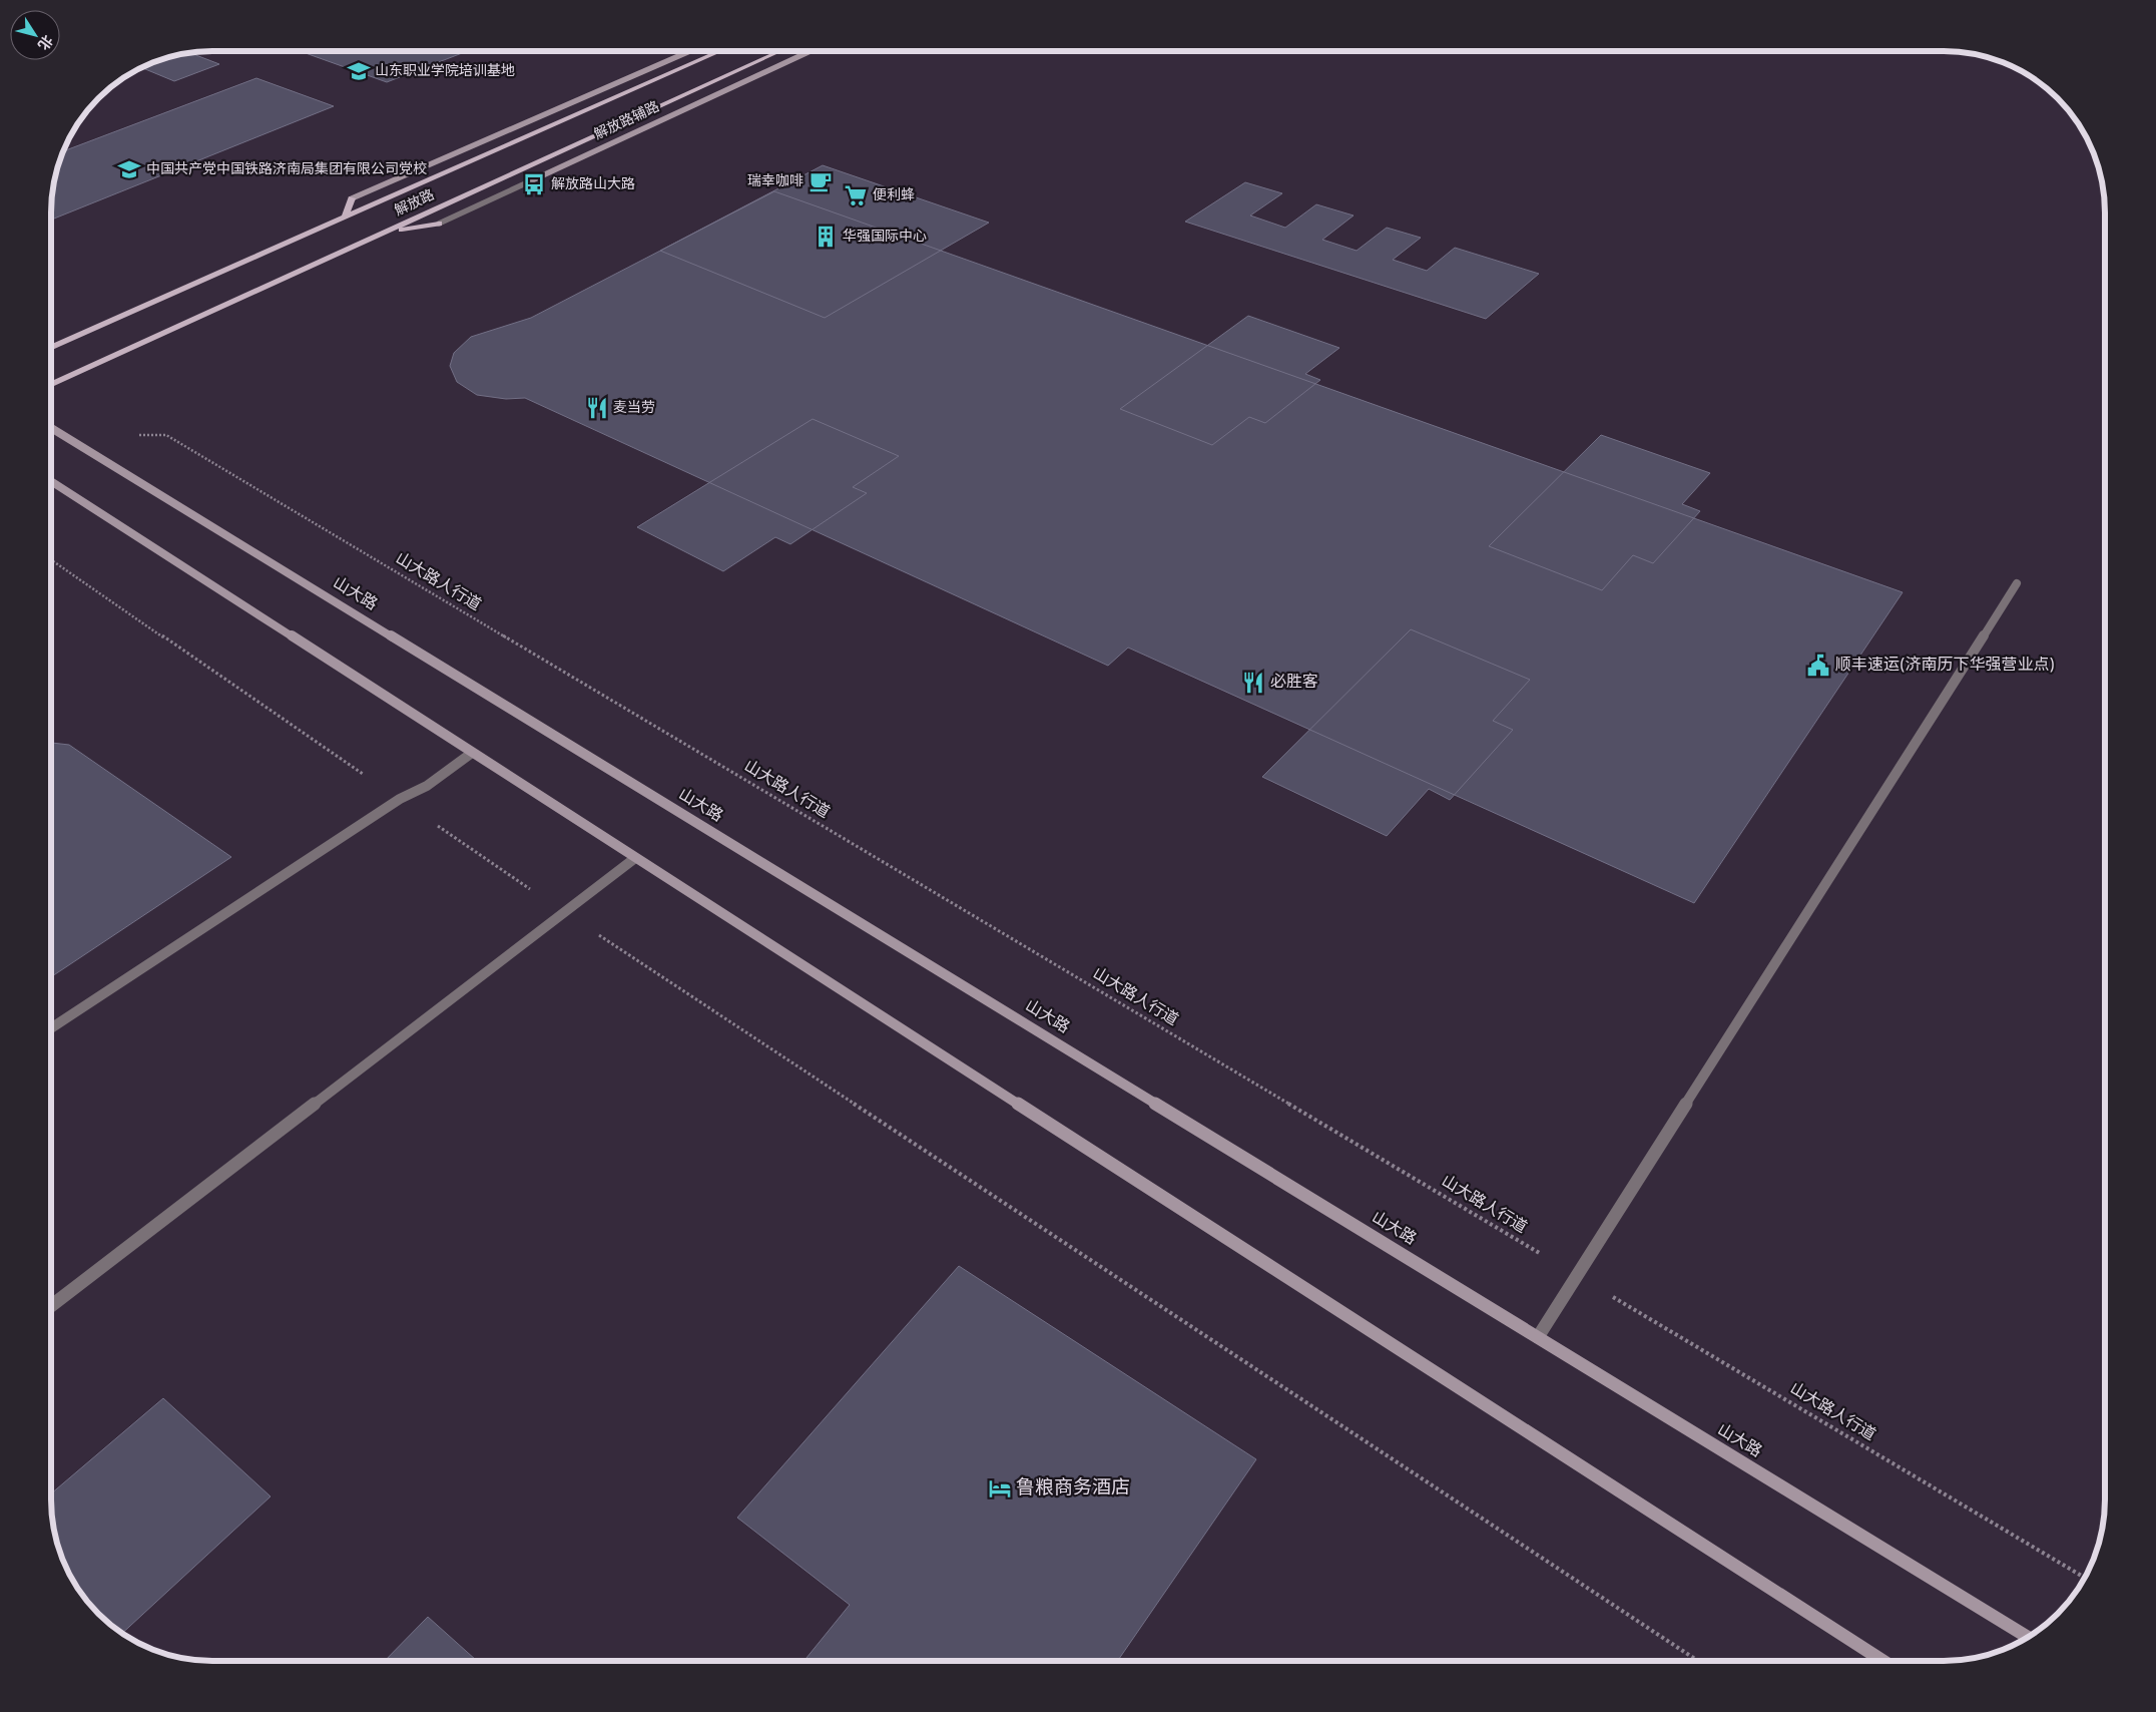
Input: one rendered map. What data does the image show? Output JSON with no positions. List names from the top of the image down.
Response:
{
  "streets": {
    "main road": ["解放路辅路", "解放路", "山大路"],
    "path": ["山大路人行道"]
  },
  "places": {
    "school or university": ["山东职业学院培训基地", "中国共产党中国铁路济南局集团有限公司党校"],
    "cafe": ["瑞幸咖啡"],
    "bus stop": ["解放路山大路"],
    "supermarket": ["便利蜂"],
    "building": ["华强国际中心"],
    "restaurant": ["麦当劳", "必胜客"],
    "public building": ["顺丰速运(济南历下华强营业点)"],
    "hotel": ["鲁粮商务酒店"]
  },
  "north": "bottom right"
}
